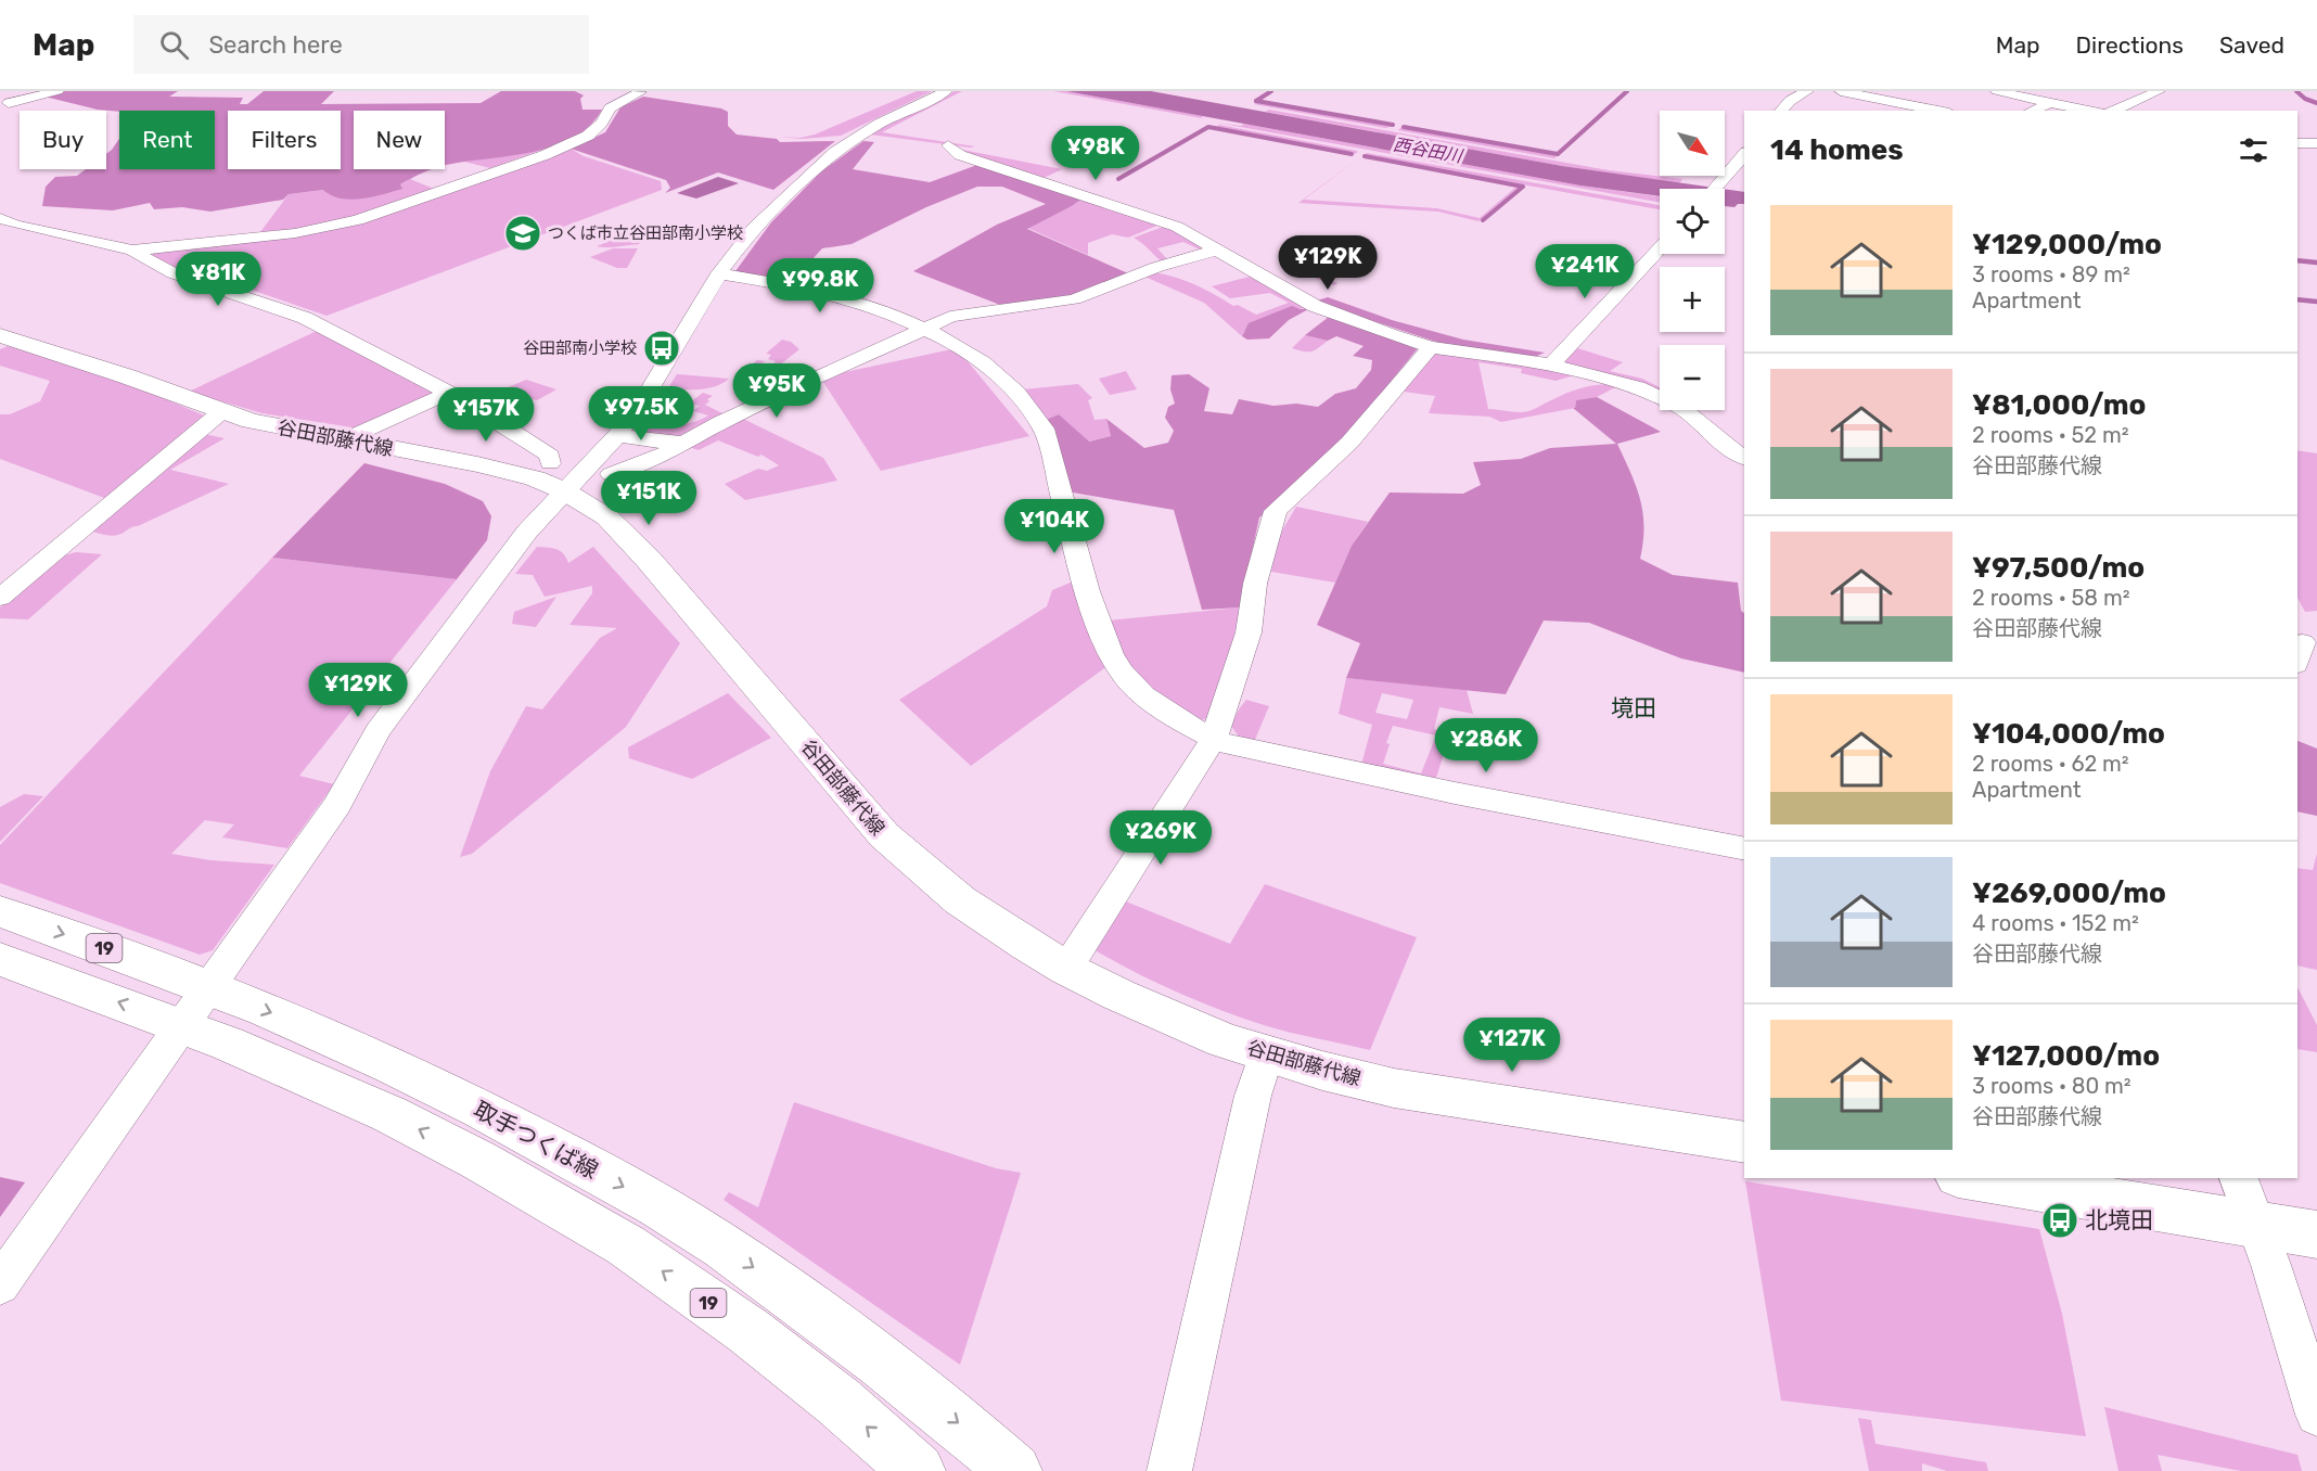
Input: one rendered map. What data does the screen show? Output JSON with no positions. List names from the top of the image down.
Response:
{
  "streets": {
    "main road": ["谷田部藤代線", "19", "取手つくば線"]
  },
  "districts": ["境田"],
  "water": ["西谷田川"],
  "places": {
    "school or university": ["つくば市立谷田部南小学校"],
    "bus stop": ["谷田部南小学校", "北境田"]
  },
  "north": "bottom right",
  "page": {
    "header": "Map",
    "search": "Search here",
    "nav": ["Map", "Directions", "Saved"],
    "map_buttons": ["+", "−"],
    "chip": [
      "Buy",
      "Rent",
      "Filters",
      "New"
    ],
    "heading": "14 homes",
    "price": [
      "¥98K",
      "¥129K",
      "¥241K",
      "¥81K",
      "¥99.8K",
      "¥95K",
      "¥97.5K",
      "¥157K",
      "¥151K",
      "¥104K",
      "¥129K",
      "¥286K",
      "¥269K",
      "¥127K"
    ],
    "list": [
      {
        "name": "¥129,000/mo",
        "note": "3 rooms · 89 m² · Apartment"
      },
      {
        "name": "¥81,000/mo",
        "note": "2 rooms · 52 m² · 谷田部藤代線"
      },
      {
        "name": "¥97,500/mo",
        "note": "2 rooms · 58 m² · 谷田部藤代線"
      },
      {
        "name": "¥104,000/mo",
        "note": "2 rooms · 62 m² · Apartment"
      },
      {
        "name": "¥269,000/mo",
        "note": "4 rooms · 152 m² · 谷田部藤代線"
      },
      {
        "name": "¥127,000/mo",
        "note": "3 rooms · 80 m² · 谷田部藤代線"
      }
    ]
  }
}
